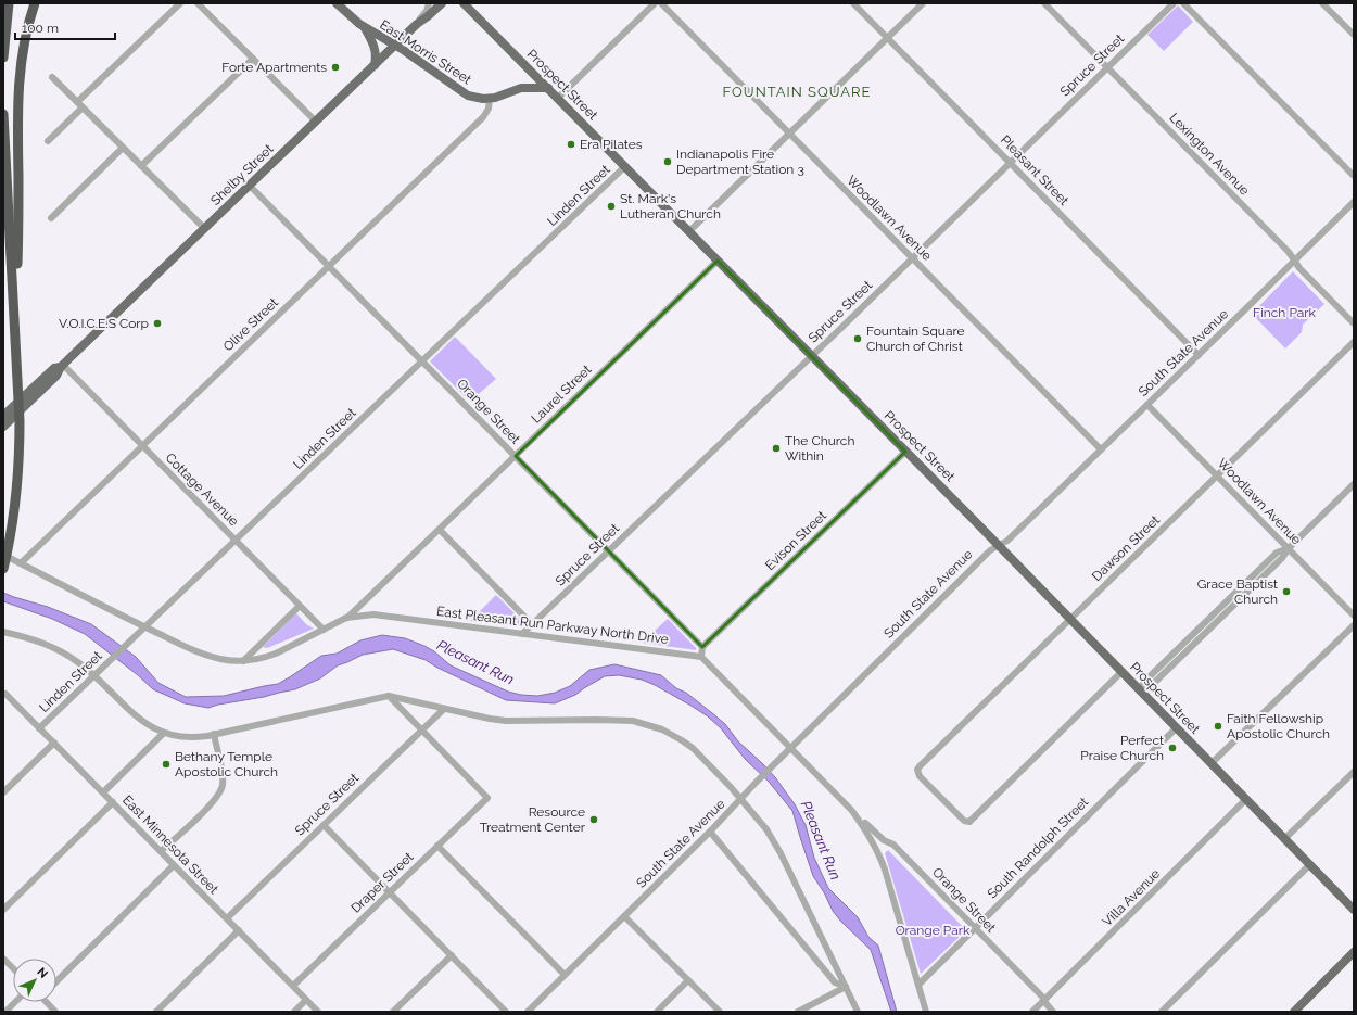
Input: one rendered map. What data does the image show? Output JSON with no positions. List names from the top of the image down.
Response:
{
  "streets": {
    "main road": ["East Morris Street", "Prospect Street", "Shelby Street"],
    "street": [
      "Spruce Street",
      "Lexington Avenue",
      "Pleasant Street",
      "Linden Street",
      "Woodlawn Avenue",
      "Olive Street",
      "South State Avenue",
      "Laurel Street",
      "Orange Street",
      "Cottage Avenue",
      "Evison Street",
      "Dawson Street",
      "East Pleasant Run Parkway North Drive",
      "East Minnesota Street",
      "South Randolph Street",
      "Draper Street",
      "Villa Avenue"
    ]
  },
  "crossings": [
    ["East Morris Street", "Prospect Street"],
    ["East Morris Street", "Shelby Street"],
    ["East Morris Street", "Olive Street"],
    ["Spruce Street", "Prospect Street"],
    ["Spruce Street", "Lexington Avenue"],
    ["Spruce Street", "Pleasant Street"],
    ["Spruce Street", "Woodlawn Avenue"],
    ["Spruce Street", "Orange Street"],
    ["Spruce Street", "East Pleasant Run Parkway North Drive"],
    ["Spruce Street", "East Minnesota Street"],
    ["Spruce Street", "Draper Street"],
    ["Prospect Street", "Linden Street"],
    ["Prospect Street", "South State Avenue"],
    ["Prospect Street", "Laurel Street"],
    ["Prospect Street", "Evison Street"],
    ["Prospect Street", "Dawson Street"],
    ["Prospect Street", "South Randolph Street"],
    ["Prospect Street", "Villa Avenue"],
    ["Lexington Avenue", "South State Avenue"],
    ["Pleasant Street", "South State Avenue"],
    ["Shelby Street", "Orange Street"],
    ["Shelby Street", "Cottage Avenue"],
    ["Linden Street", "Orange Street"],
    ["Linden Street", "Cottage Avenue"],
    ["Linden Street", "East Pleasant Run Parkway North Drive"],
    ["Linden Street", "East Minnesota Street"],
    ["Woodlawn Avenue", "South State Avenue"],
    ["Woodlawn Avenue", "Dawson Street"],
    ["Olive Street", "Orange Street"],
    ["Olive Street", "Cottage Avenue"],
    ["Olive Street", "East Pleasant Run Parkway North Drive"],
    ["Laurel Street", "Orange Street"],
    ["Laurel Street", "East Pleasant Run Parkway North Drive"],
    ["Orange Street", "Evison Street"],
    ["Orange Street", "South Randolph Street"],
    ["Orange Street", "Villa Avenue"],
    ["Cottage Avenue", "East Pleasant Run Parkway North Drive"],
    ["East Minnesota Street", "Draper Street"]
  ],
  "districts": ["FOUNTAIN SQUARE"],
  "water": ["Pleasant Run"],
  "parks": ["Finch Park", "Orange Park"],
  "places": [
    "Forte Apartments",
    "Era Pilates",
    "Indianapolis Fire Department Station 3",
    "St. Mark's Lutheran Church",
    "V.O.I.C.E.S Corp",
    "Fountain Square Church of Christ",
    "The Church Within",
    "Grace Baptist Church",
    "Faith Fellowship Apostolic Church",
    "Perfect Praise Church",
    "Bethany Temple Apostolic Church",
    "Resource Treatment Center"
  ],
  "scale_bar": "100 m",
  "north": "top right"
}
